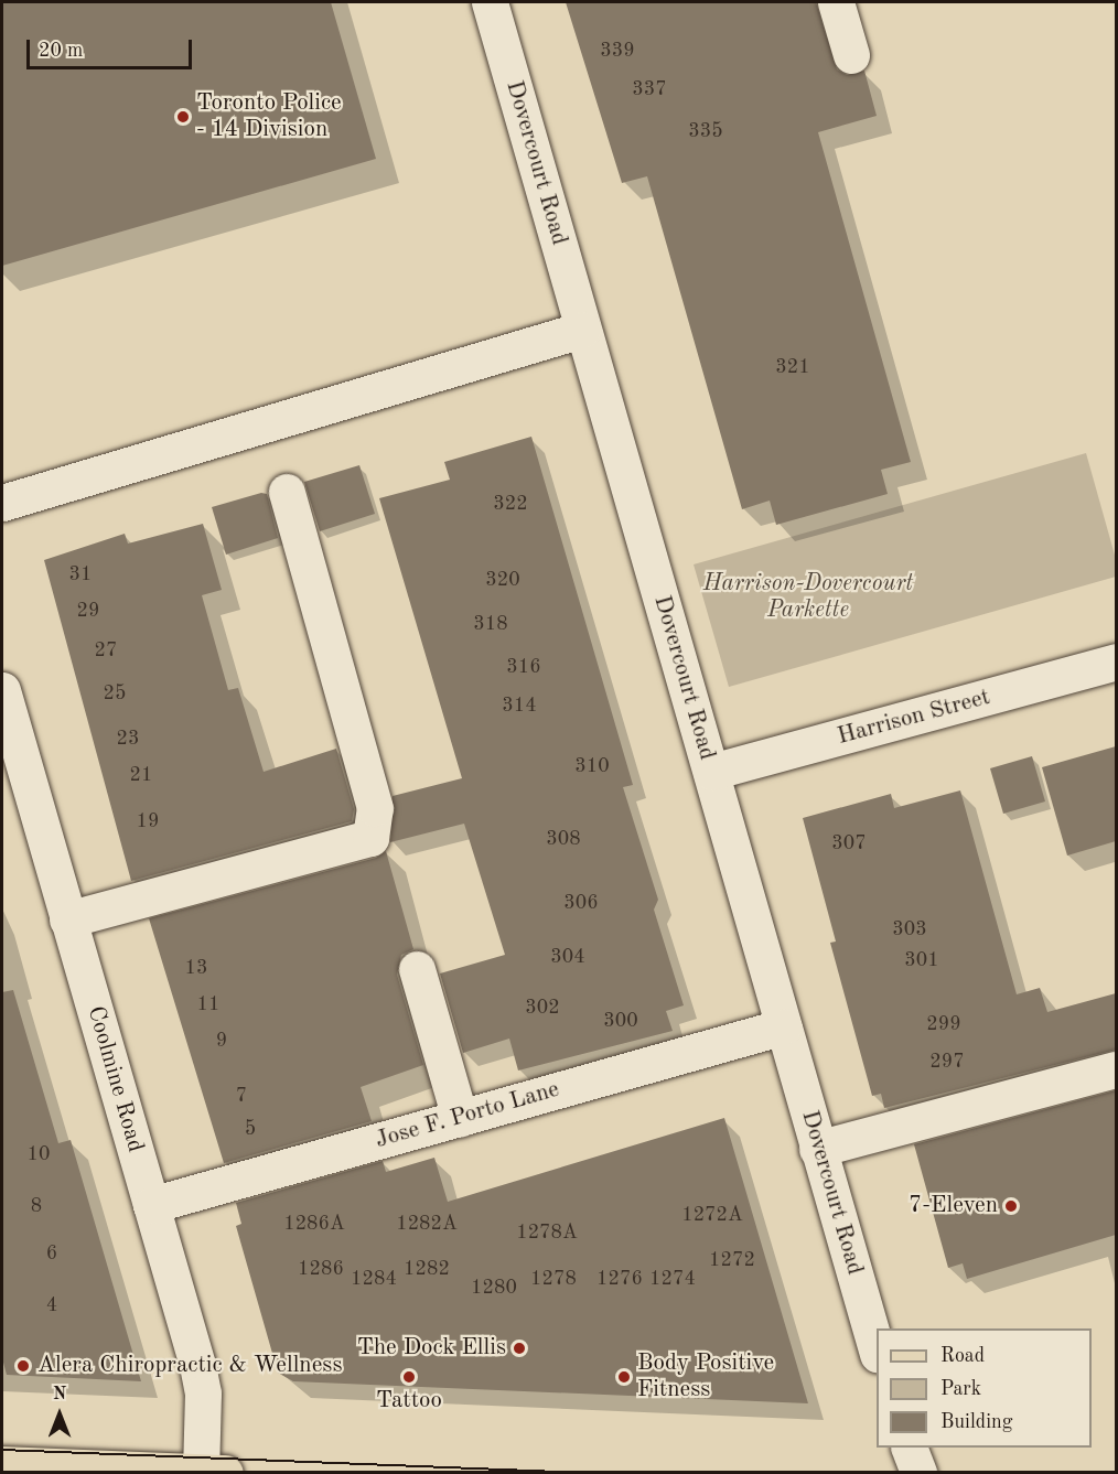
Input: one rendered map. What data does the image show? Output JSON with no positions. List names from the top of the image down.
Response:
{
  "streets": {
    "street": [
      "Dovercourt Road",
      "Harrison Street",
      "Coolmine Road",
      "Jose F. Porto Lane"
    ]
  },
  "crossings": [
    ["Dovercourt Road", "Harrison Street"],
    ["Dovercourt Road", "Jose F. Porto Lane"],
    ["Coolmine Road", "Jose F. Porto Lane"]
  ],
  "parks": ["Harrison-Dovercourt Parkette"],
  "places": [
    "Toronto Police - 14 Division",
    "7-Eleven",
    "The Dock Ellis",
    "Alera Chiropractic & Wellness",
    "Tattoo",
    "Body Positive Fitness"
  ],
  "house_numbers": [
    "339",
    "337",
    "335",
    "321",
    "322",
    "31",
    "320",
    "29",
    "318",
    "27",
    "316",
    "25",
    "314",
    "23",
    "310",
    "21",
    "19",
    "308",
    "307",
    "306",
    "303",
    "304",
    "301",
    "13",
    "11",
    "302",
    "300",
    "299",
    "9",
    "297",
    "7",
    "5",
    "10",
    "8",
    "1272A",
    "1286A",
    "1282A",
    "1278A",
    "6",
    "1272",
    "1286",
    "1282",
    "1284",
    "1278",
    "1276",
    "1274",
    "1280",
    "4"
  ],
  "legend": ["Road", "Park", "Building"],
  "scale_bar": "20 m",
  "north": "top"
}
